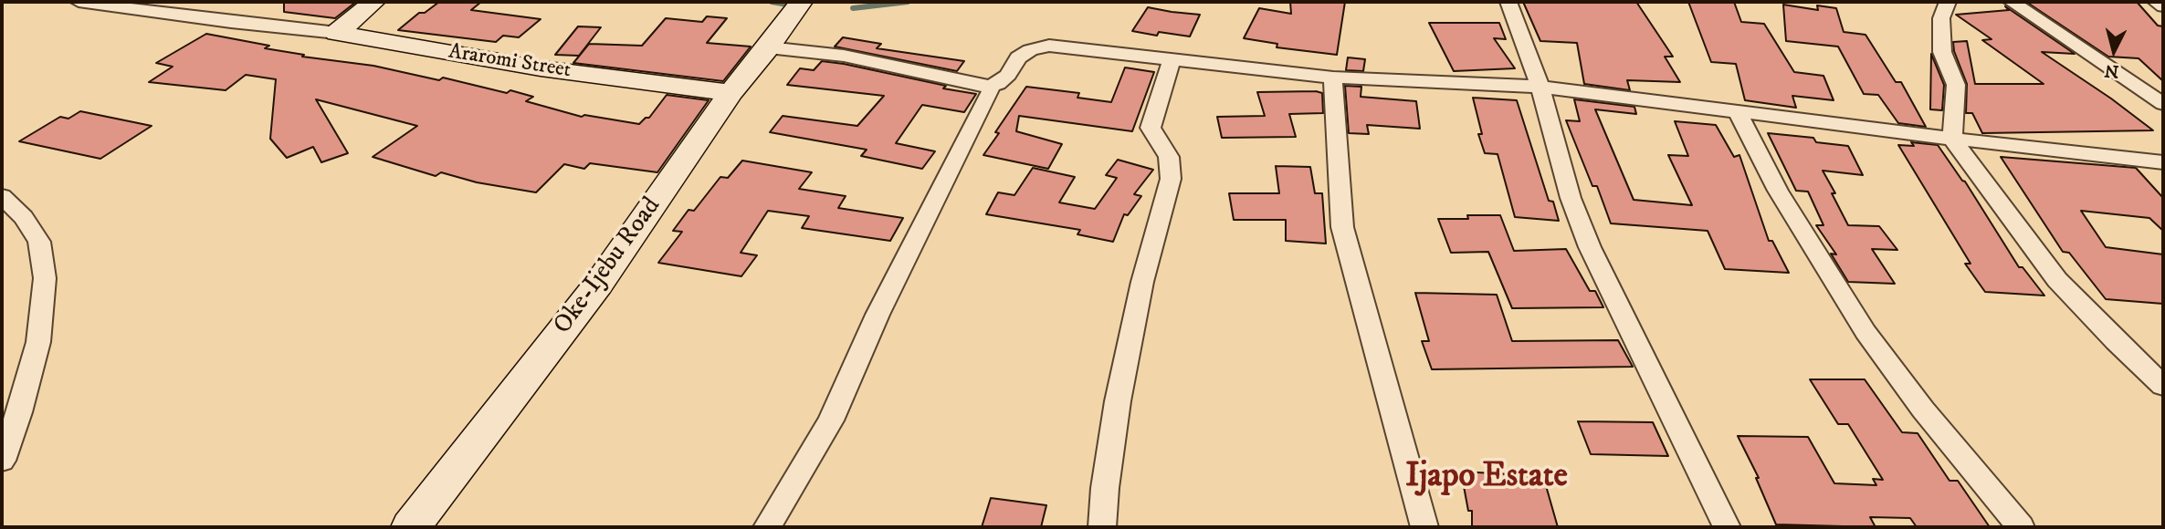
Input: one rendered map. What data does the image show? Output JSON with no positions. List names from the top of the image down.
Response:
{
  "streets": {
    "main road": ["Araromi Street", "Oke-Ijebu Road"]
  },
  "crossings": [
    ["Araromi Street", "Oke-Ijebu Road"]
  ],
  "districts": ["Ijapo Estate"],
  "north": "bottom"
}
